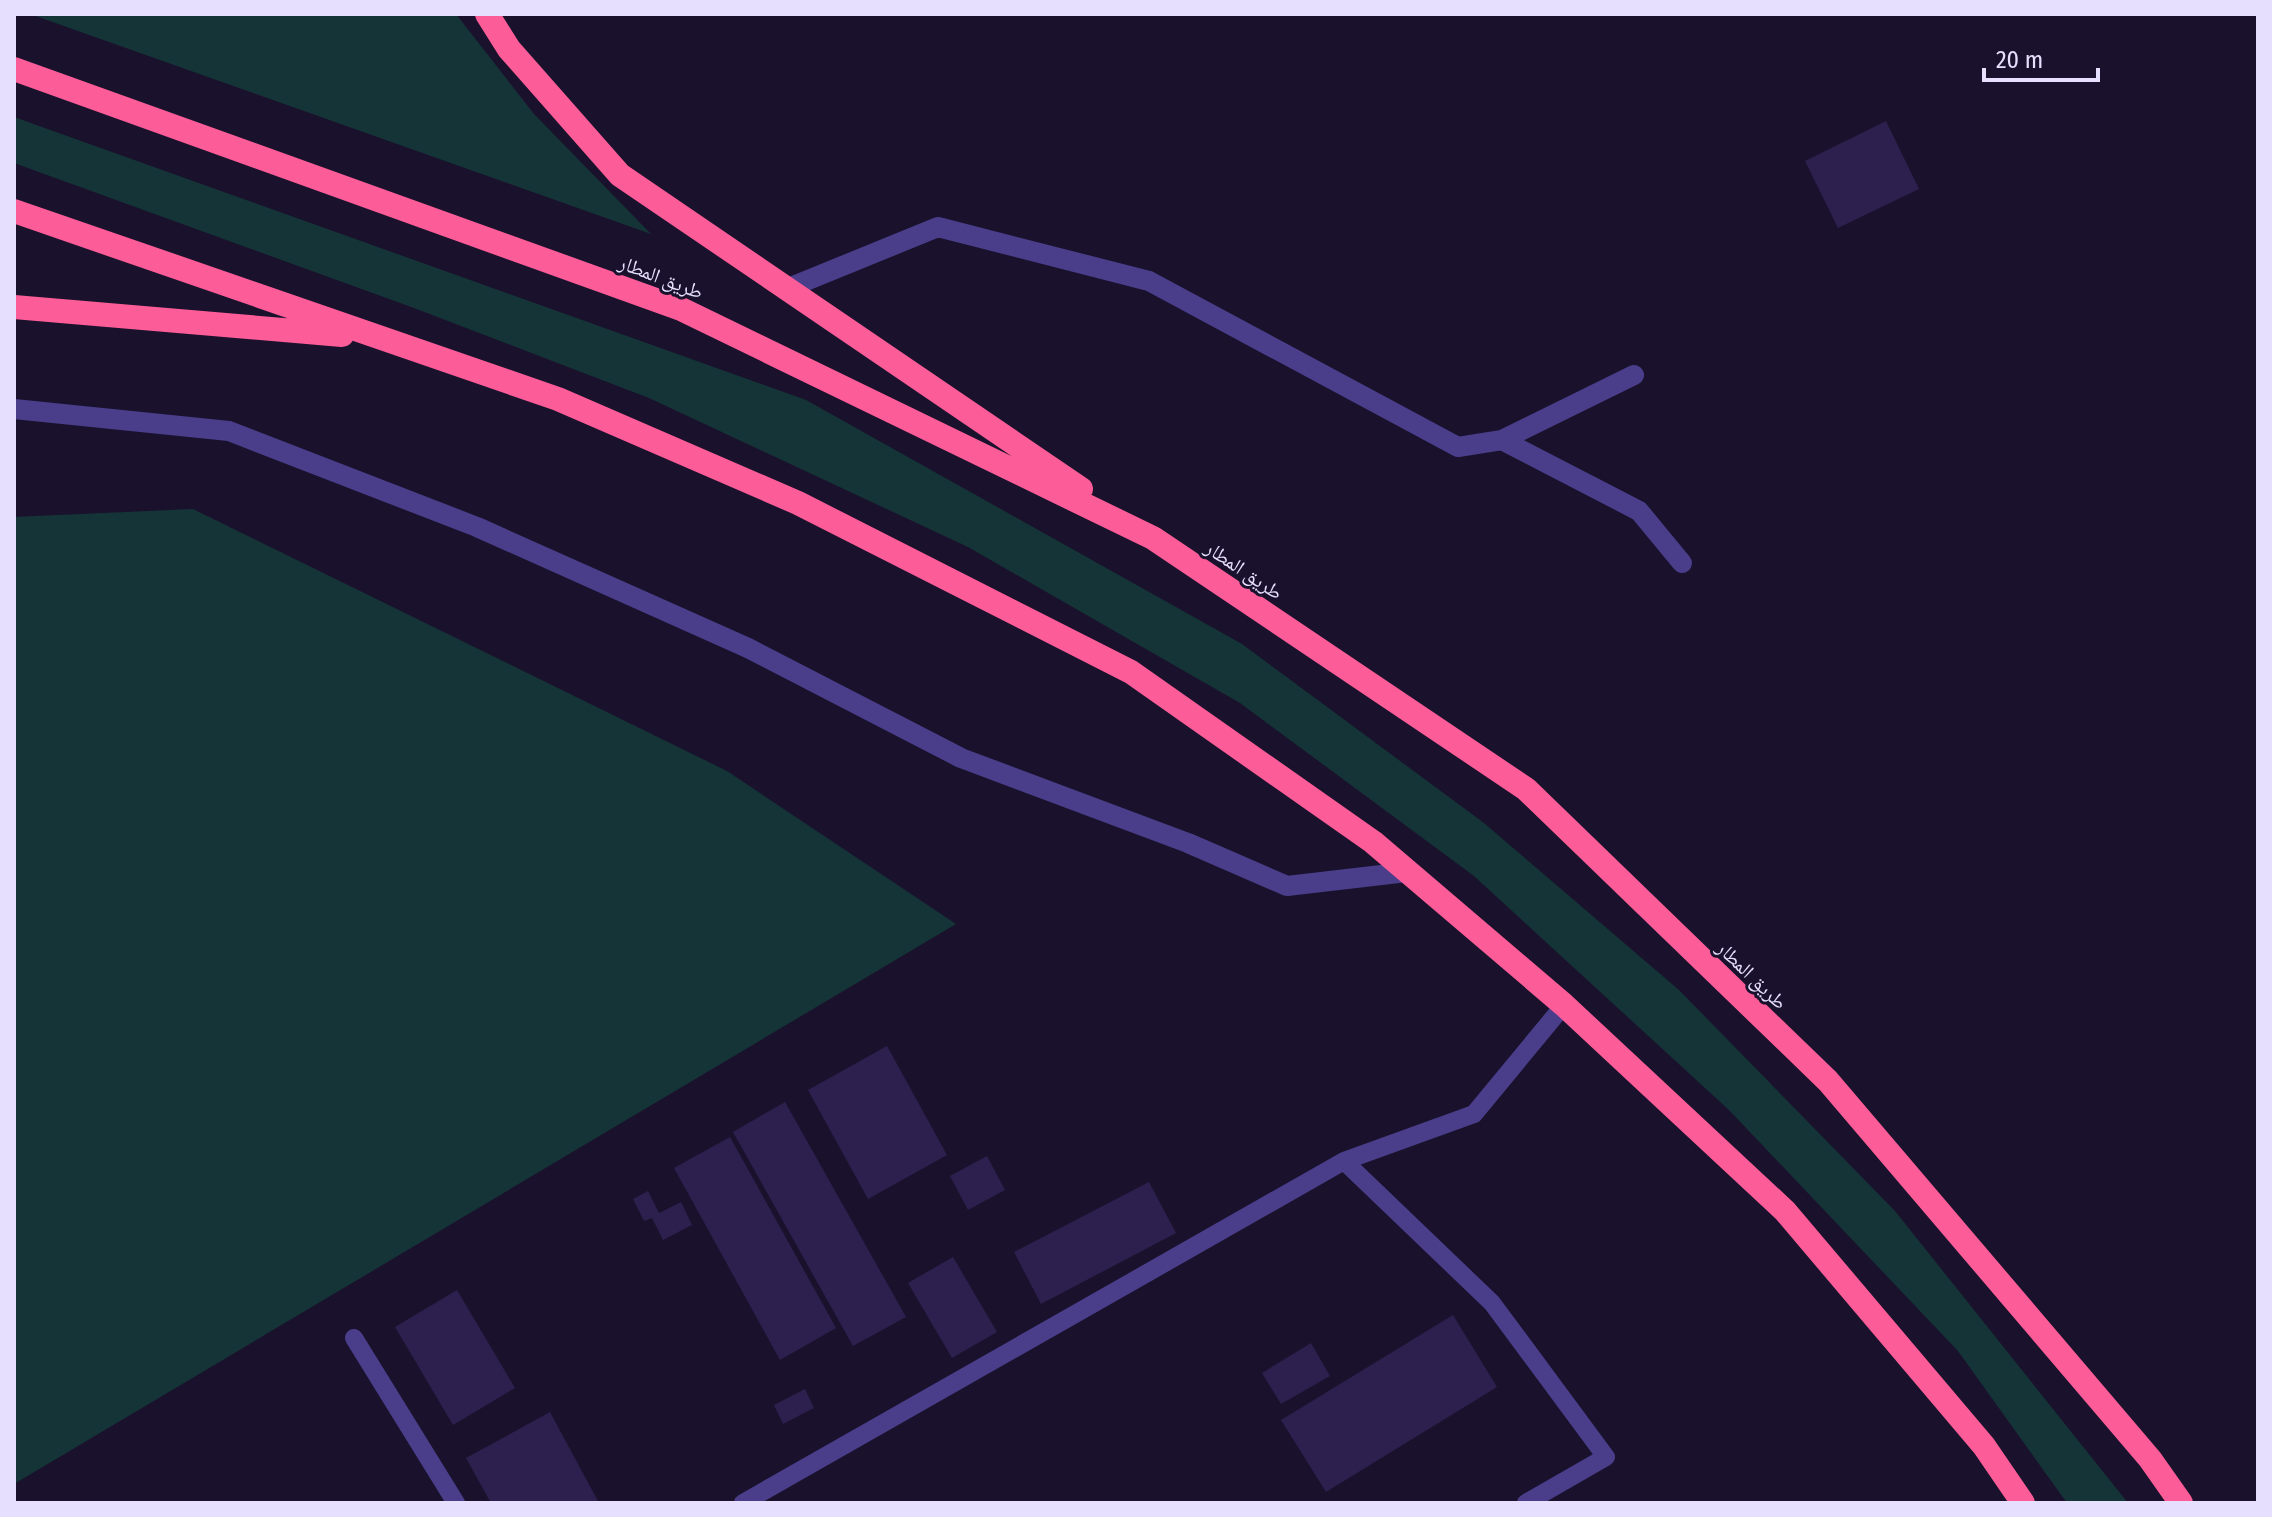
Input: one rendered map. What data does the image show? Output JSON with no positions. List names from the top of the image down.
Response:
{
  "streets": {
    "highway": ["طريق المطار"]
  },
  "scale_bar": "20 m"
}
